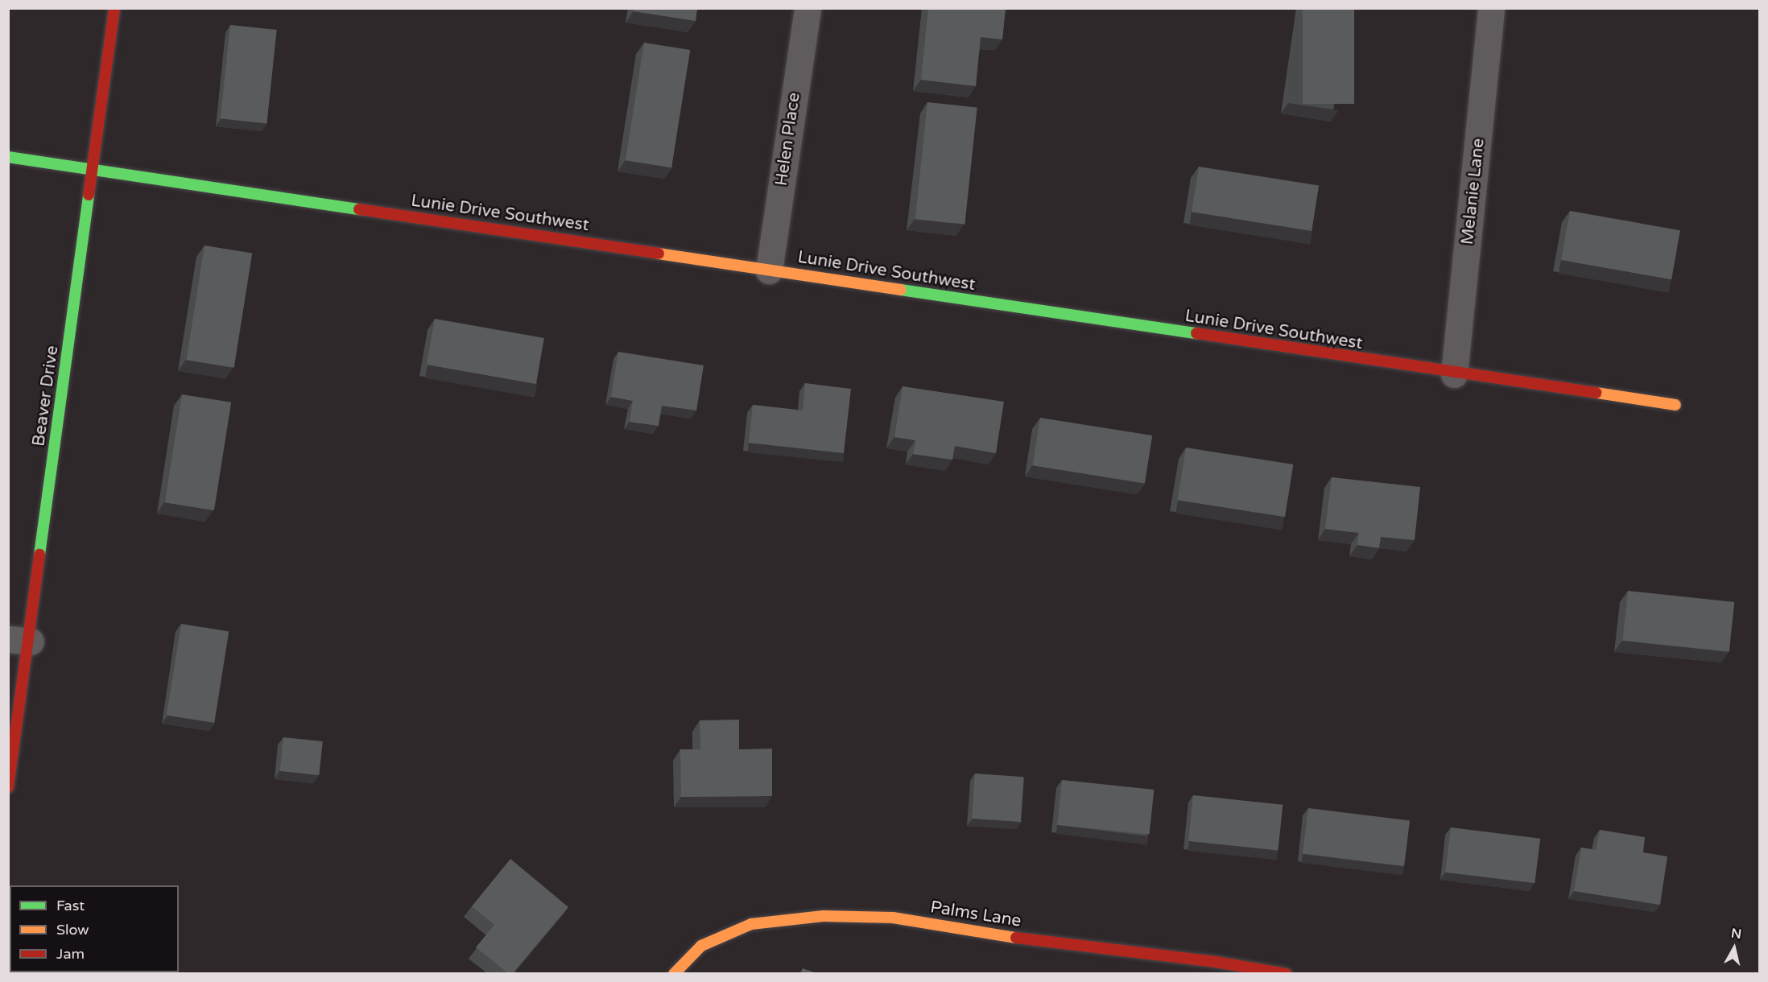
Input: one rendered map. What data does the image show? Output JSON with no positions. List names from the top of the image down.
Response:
{
  "streets": {
    "street": [
      "Helen Place",
      "Melanie Lane",
      "Lunie Drive Southwest",
      "Beaver Drive",
      "Palms Lane"
    ]
  },
  "crossings": [
    ["Helen Place", "Lunie Drive Southwest"],
    ["Melanie Lane", "Lunie Drive Southwest"],
    ["Lunie Drive Southwest", "Beaver Drive"]
  ],
  "legend": ["Fast", "Slow", "Jam"],
  "north": "top"
}
